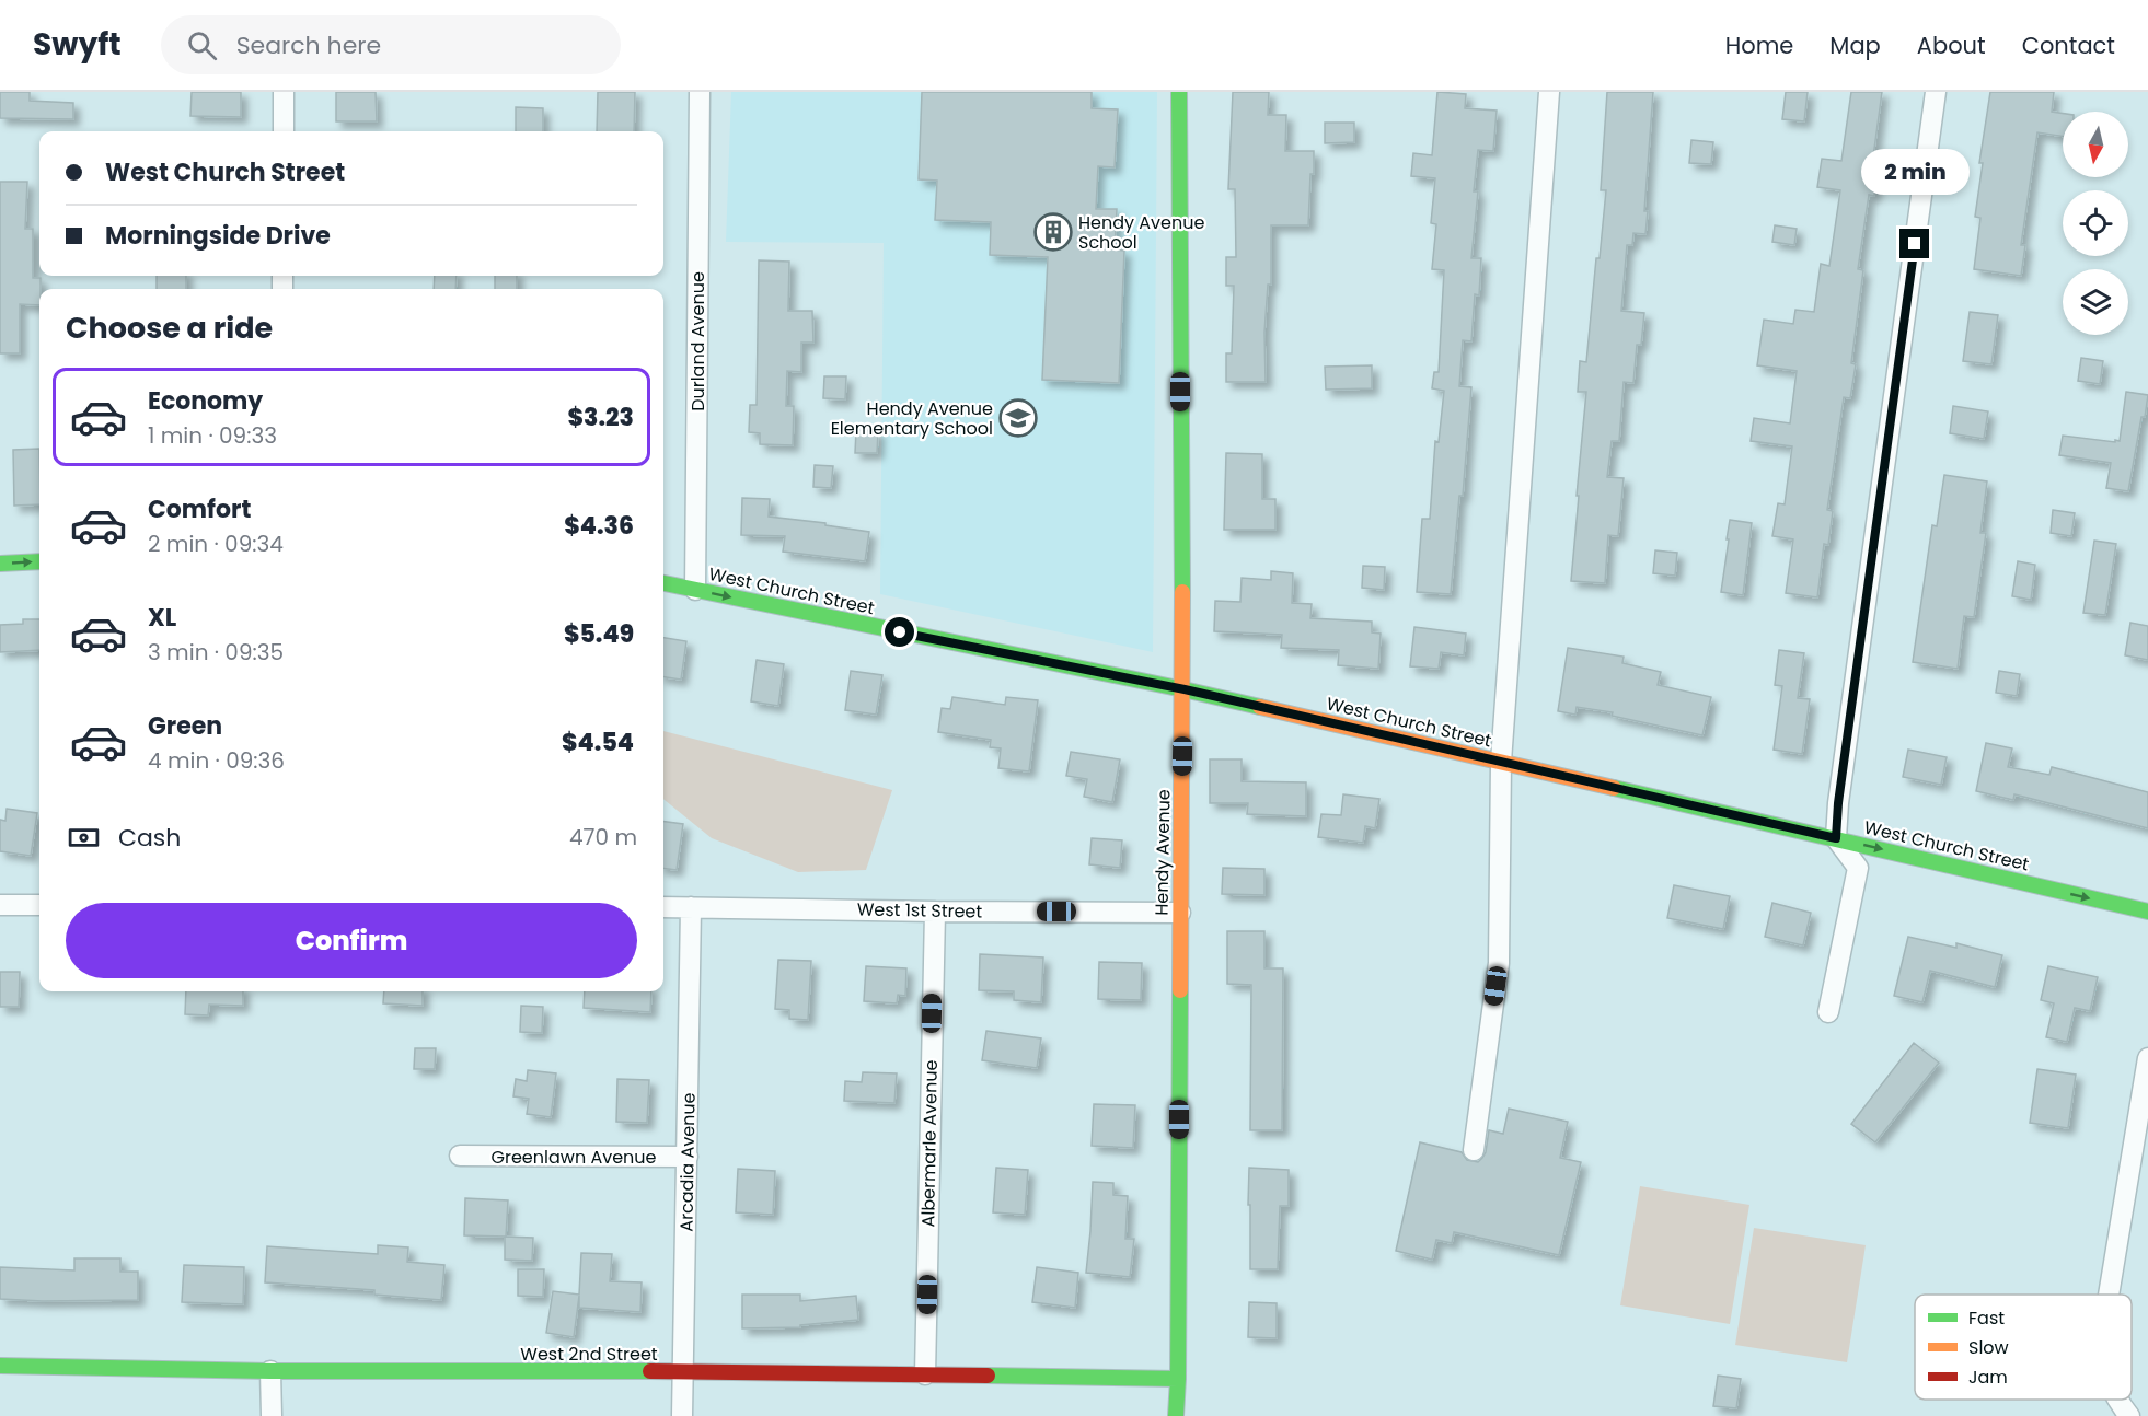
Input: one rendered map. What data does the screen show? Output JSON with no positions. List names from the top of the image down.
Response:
{
  "streets": {
    "street": [
      "Durland Avenue",
      "West Church Street",
      "Hendy Avenue",
      "West 1st Street",
      "Albermarle Avenue",
      "Greenlawn Avenue",
      "Arcadia Avenue",
      "West 2nd Street"
    ]
  },
  "crossings": [
    ["Durland Avenue", "West Church Street"],
    ["West Church Street", "Hendy Avenue"],
    ["Hendy Avenue", "West 1st Street"],
    ["Hendy Avenue", "West 2nd Street"],
    ["West 1st Street", "Albermarle Avenue"],
    ["West 1st Street", "Arcadia Avenue"],
    ["Albermarle Avenue", "West 2nd Street"],
    ["Greenlawn Avenue", "Arcadia Avenue"],
    ["Arcadia Avenue", "West 2nd Street"]
  ],
  "one_way": ["West Church Street"],
  "places": {
    "building": ["Hendy Avenue School"],
    "school or university": ["Hendy Avenue Elementary School"]
  },
  "legend": ["Fast", "Slow", "Jam"],
  "north": "bottom",
  "page": {
    "header": "Swyft",
    "search": "Search here",
    "nav": [
      "Home",
      "Map",
      "About",
      "Contact"
    ],
    "banner": ["West Church Street", "Morningside Drive"],
    "bubble": "2 min",
    "heading": "Choose a ride",
    "list": [
      {
        "name": "Economy",
        "note": "1 min · 09:33",
        "value": "$3.23"
      },
      {
        "name": "Comfort",
        "note": "2 min · 09:34",
        "value": "$4.36"
      },
      {
        "name": "XL",
        "note": "3 min · 09:35",
        "value": "$5.49"
      },
      {
        "name": "Green",
        "note": "4 min · 09:36",
        "value": "$4.54"
      }
    ],
    "pay": ["Cash", "470 m"],
    "buttons": "Confirm"
  }
}
